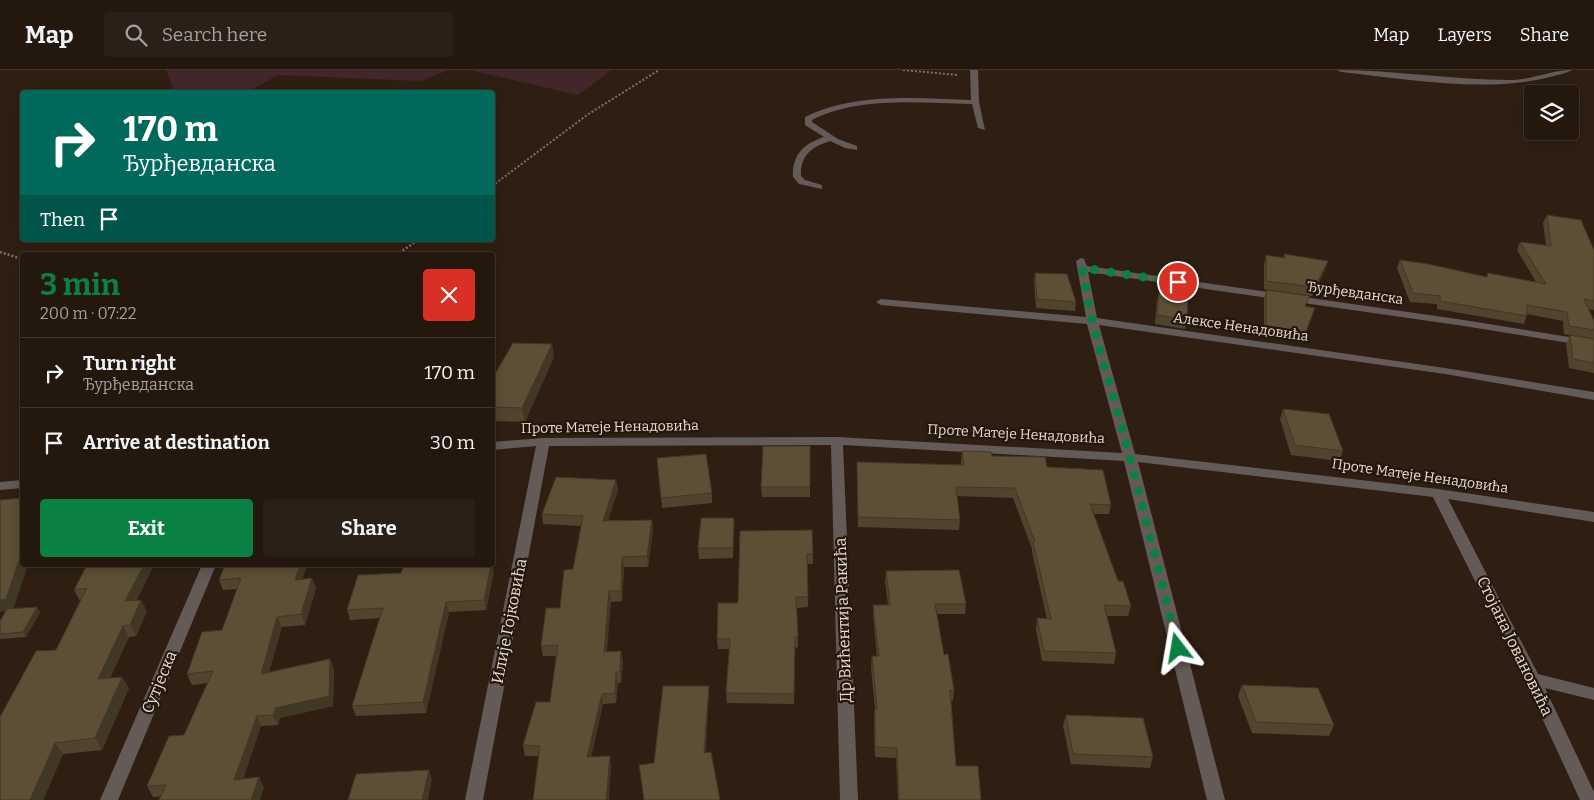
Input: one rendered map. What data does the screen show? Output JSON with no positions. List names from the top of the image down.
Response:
{
  "streets": {
    "street": [
      "Ђурђевданска",
      "Алексе Ненадовића",
      "Проте Матеје Ненадовића",
      "Др Вићентија Ракића",
      "Илије Гојковића",
      "Стојана Јовановића",
      "Сутјеска"
    ]
  },
  "crossings": [
    ["Ђурђевданска", "Алексе Ненадовића"],
    ["Проте Матеје Ненадовића", "Др Вићентија Ракића"],
    ["Проте Матеје Ненадовића", "Илије Гојковића"],
    ["Проте Матеје Ненадовића", "Стојана Јовановића"]
  ],
  "page": {
    "header": "Map",
    "search": "Search here",
    "nav": ["Map", "Layers", "Share"],
    "turn": ["170 m", "Ђурђевданска"],
    "then": "Then",
    "heading": ["3 min", "200 m · 07:22"],
    "list": [
      {
        "name": "Turn right",
        "note": "Ђурђевданска",
        "value": "170 m"
      },
      {
        "name": "Arrive at destination",
        "value": "30 m"
      }
    ],
    "buttons": ["Exit", "Share"]
  }
}
